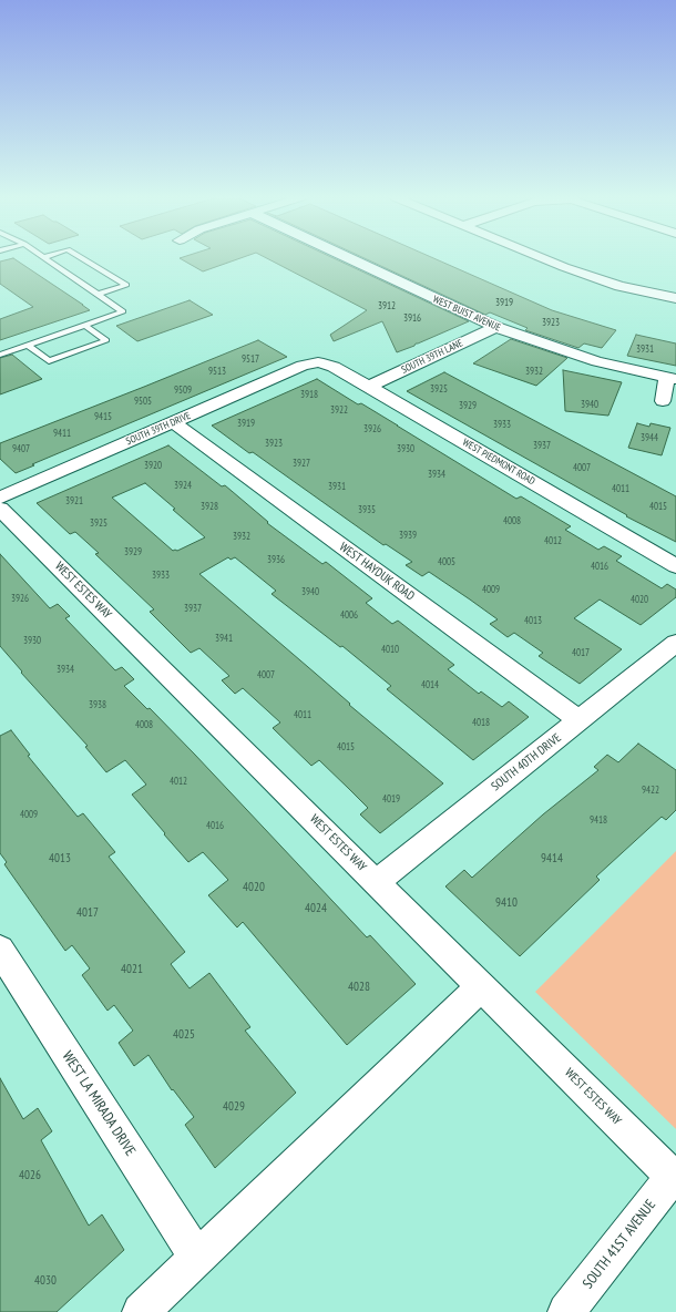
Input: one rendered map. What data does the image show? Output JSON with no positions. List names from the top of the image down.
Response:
{
  "streets": {
    "street": [
      "WEST BUIST AVENUE",
      "SOUTH 39TH LANE",
      "SOUTH 39TH DRIVE",
      "WEST PIEDMONT ROAD",
      "WEST HAYDUK ROAD",
      "WEST ESTES WAY",
      "SOUTH 40TH DRIVE",
      "WEST LA MIRADA DRIVE",
      "SOUTH 41ST AVENUE"
    ]
  },
  "crossings": [
    ["WEST BUIST AVENUE", "SOUTH 39TH LANE"],
    ["SOUTH 39TH LANE", "WEST PIEDMONT ROAD"],
    ["SOUTH 39TH DRIVE", "WEST PIEDMONT ROAD"],
    ["SOUTH 39TH DRIVE", "WEST HAYDUK ROAD"],
    ["WEST HAYDUK ROAD", "SOUTH 40TH DRIVE"],
    ["WEST ESTES WAY", "SOUTH 40TH DRIVE"],
    ["WEST ESTES WAY", "SOUTH 41ST AVENUE"]
  ],
  "house_numbers": [
    "3919",
    "3912",
    "3916",
    "3923",
    "3931",
    "9517",
    "9513",
    "3932",
    "3925",
    "9509",
    "3918",
    "9505",
    "3940",
    "3929",
    "3922",
    "9415",
    "3919",
    "3933",
    "3926",
    "9411",
    "3944",
    "3923",
    "3937",
    "9407",
    "3930",
    "3927",
    "3920",
    "4007",
    "3934",
    "3924",
    "3931",
    "4011",
    "3921",
    "3928",
    "4015",
    "3935",
    "4008",
    "3925",
    "3939",
    "3932",
    "4012",
    "3929",
    "3936",
    "4005",
    "4016",
    "3933",
    "4009",
    "3940",
    "3926",
    "4020",
    "3937",
    "4006",
    "4013",
    "3941",
    "3930",
    "4010",
    "4017",
    "3934",
    "4007",
    "4014",
    "3938",
    "4011",
    "4018",
    "4008",
    "4015",
    "4012",
    "9422",
    "4019",
    "4009",
    "9418",
    "4016",
    "4013",
    "9414",
    "4020",
    "9410",
    "4024",
    "4017",
    "4021",
    "4028",
    "4025",
    "4029",
    "4026",
    "4030"
  ]
}
